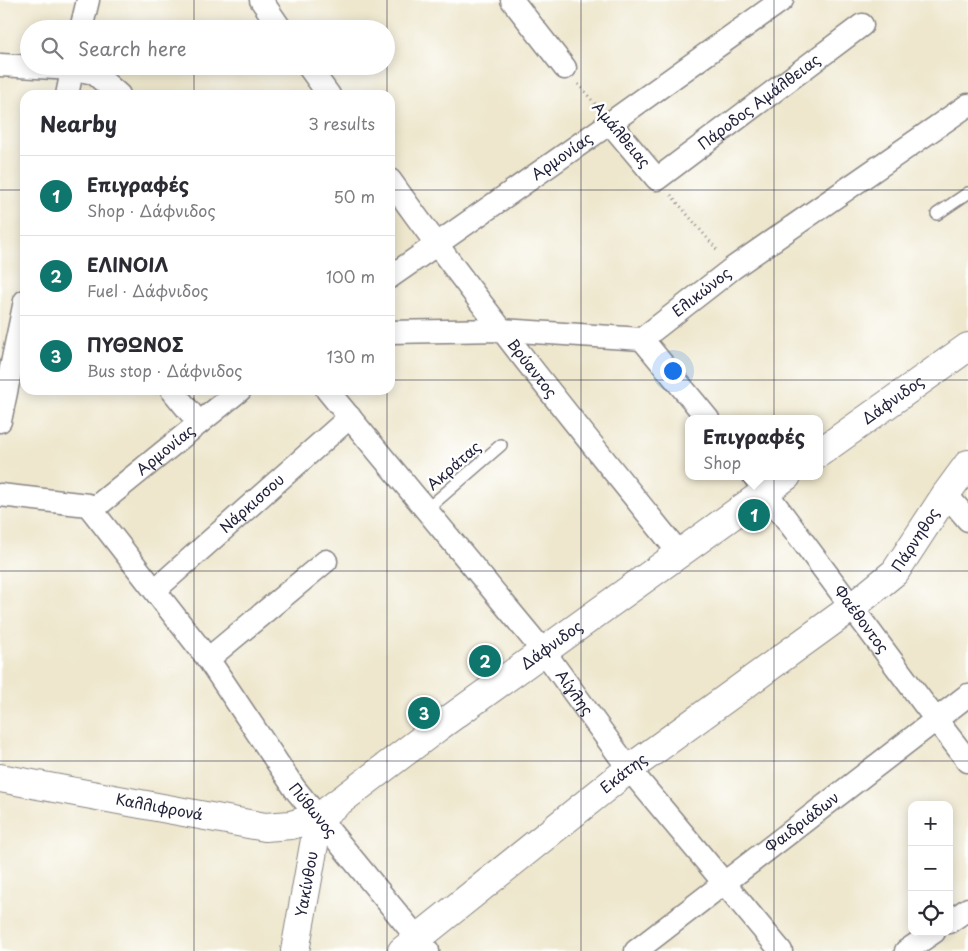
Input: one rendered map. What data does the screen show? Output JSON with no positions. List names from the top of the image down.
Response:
{
  "streets": {
    "street": [
      "Πάροδος Αμάλθειας",
      "Αμάλθειας",
      "Αρμονίας",
      "Ελικώνος",
      "Βρύαντος",
      "Δάφνιδος",
      "Νάρκισσου",
      "Πάρνηθος",
      "Φαέθοντος",
      "Αίγλης",
      "Εκάτης",
      "Καλλιφρονά",
      "Πύθωνος",
      "Φαιδριάδων",
      "Υακίνθου"
    ],
    "lane": ["Ακράτας"]
  },
  "crossings": [
    ["Πάροδος Αμάλθειας", "Αμάλθειας"],
    ["Αμάλθειας", "Αρμονίας"],
    ["Αμάλθειας", "Ελικώνος"],
    ["Αρμονίας", "Βρύαντος"],
    ["Αρμονίας", "Πύθωνος"],
    ["Βρύαντος", "Δάφνιδος"],
    ["Δάφνιδος", "Φαέθοντος"],
    ["Δάφνιδος", "Αίγλης"],
    ["Δάφνιδος", "Καλλιφρονά"],
    ["Δάφνιδος", "Πύθωνος"],
    ["Δάφνιδος", "Υακίνθου"],
    ["Ακράτας", "Αίγλης"],
    ["Νάρκισσου", "Αίγλης"],
    ["Νάρκισσου", "Πύθωνος"],
    ["Πάρνηθος", "Φαέθοντος"],
    ["Πάρνηθος", "Εκάτης"],
    ["Φαέθοντος", "Εκάτης"],
    ["Φαέθοντος", "Φαιδριάδων"],
    ["Αίγλης", "Εκάτης"],
    ["Αίγλης", "Φαιδριάδων"],
    ["Εκάτης", "Πύθωνος"],
    ["Καλλιφρονά", "Πύθωνος"],
    ["Καλλιφρονά", "Υακίνθου"],
    ["Πύθωνος", "Υακίνθου"]
  ],
  "page": {
    "search": "Search here",
    "heading": ["Nearby", "3 results"],
    "list": [
      {
        "mark": "1",
        "name": "Επιγραφές",
        "note": "Shop · Δάφνιδος",
        "value": "50 m"
      },
      {
        "mark": "2",
        "name": "ΕΛΙΝΟΙΛ",
        "note": "Fuel · Δάφνιδος",
        "value": "100 m"
      },
      {
        "mark": "3",
        "name": "ΠΥΘΩΝΟΣ",
        "note": "Bus stop · Δάφνιδος",
        "value": "130 m"
      }
    ],
    "popup": ["Επιγραφές", "Shop"],
    "pins": ["1", "2", "3"],
    "map_buttons": ["+", "−"]
  }
}
